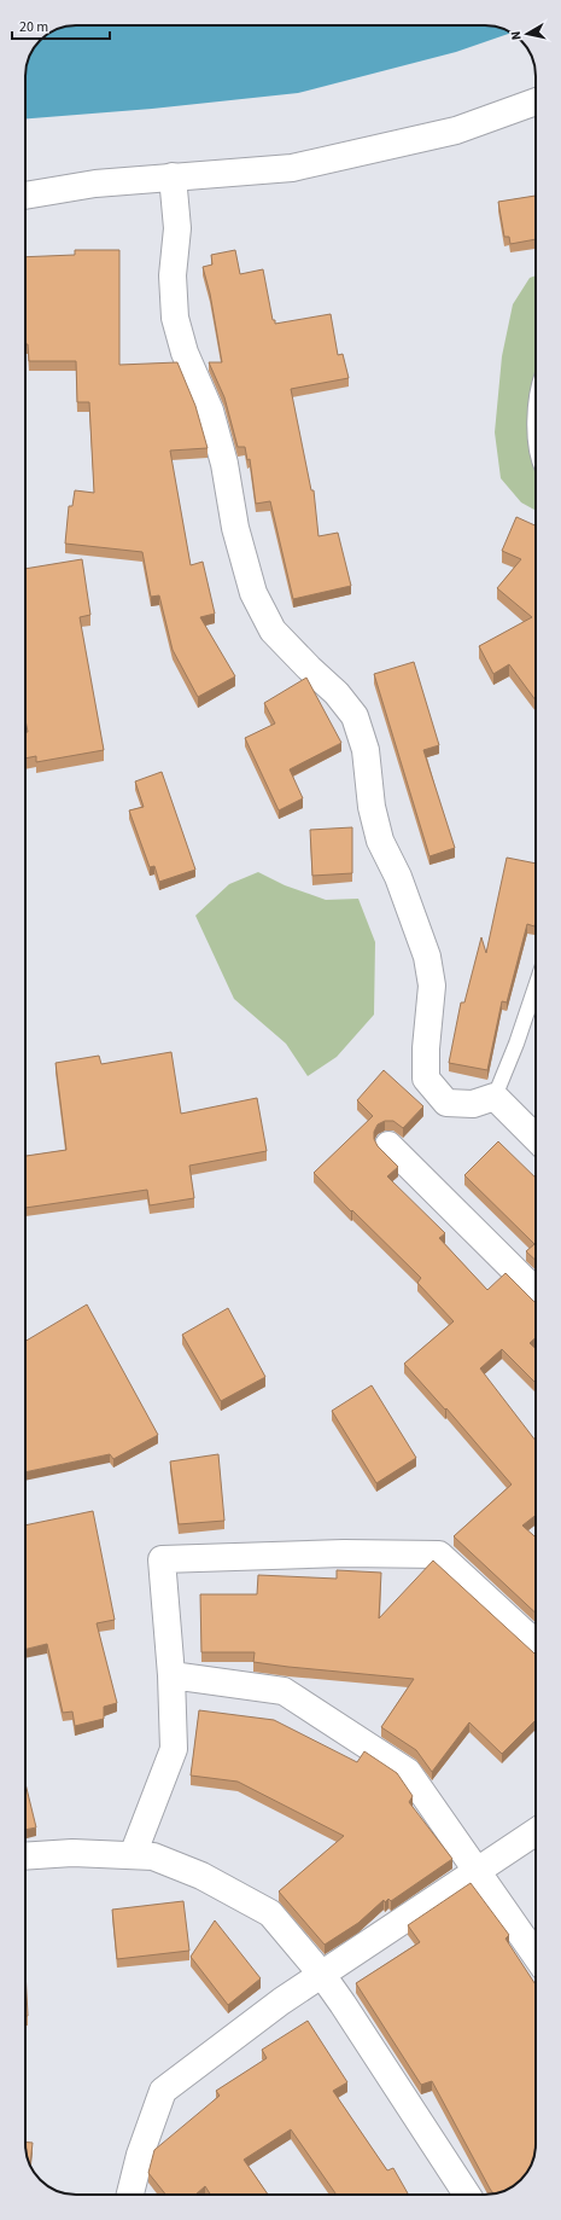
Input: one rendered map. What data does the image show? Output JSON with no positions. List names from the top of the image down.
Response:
{
  "scale_bar": "20 m",
  "north": "left"
}
